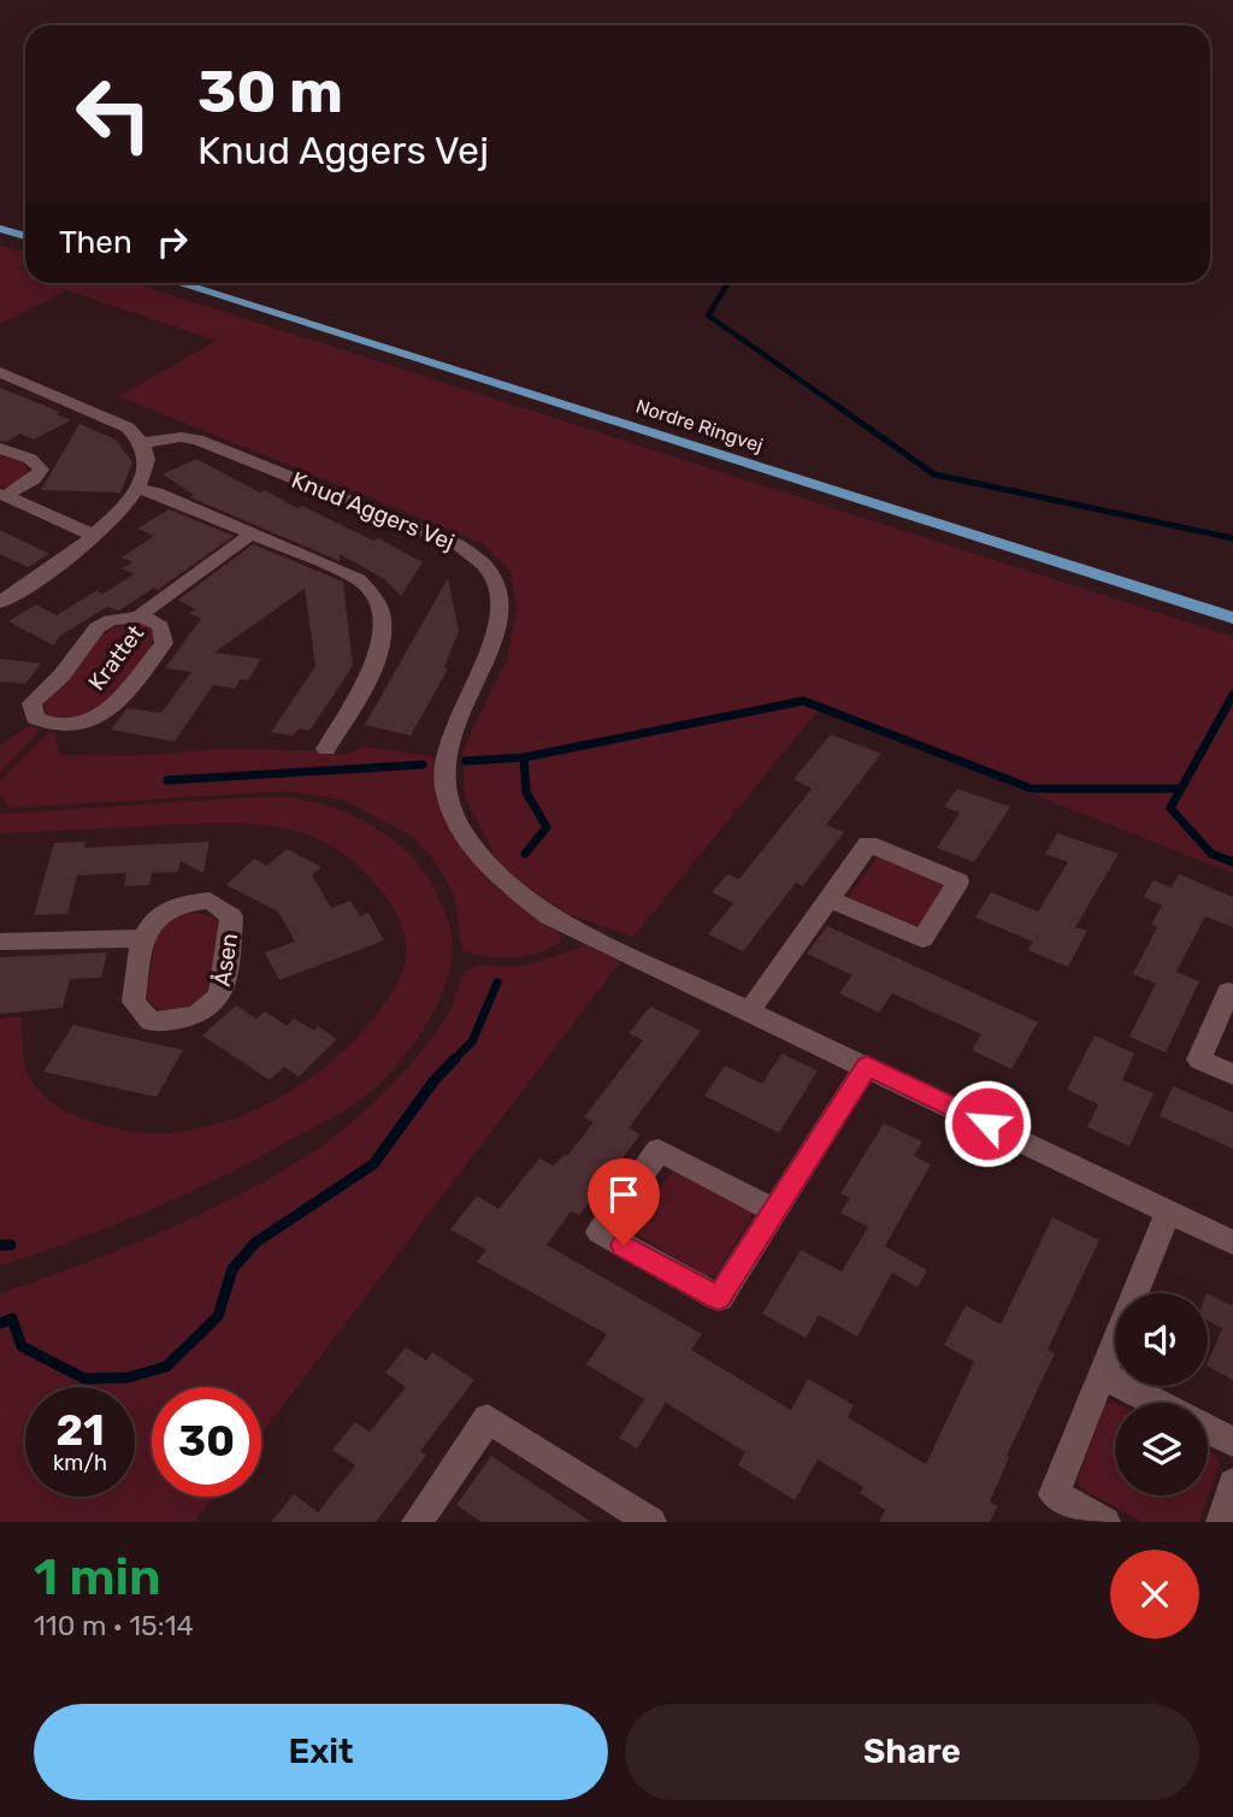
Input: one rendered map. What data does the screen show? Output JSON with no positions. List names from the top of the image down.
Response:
{
  "streets": {
    "main road": ["Nordre Ringvej"],
    "street": ["Knud Aggers Vej", "Krattet", "Åsen"]
  },
  "page": {
    "turn": ["30 m", "Knud Aggers Vej"],
    "then": "Then",
    "speed": "21 km/h",
    "limit": "30",
    "heading": ["1 min", "110 m · 15:14"],
    "buttons": ["Exit", "Share"]
  }
}
